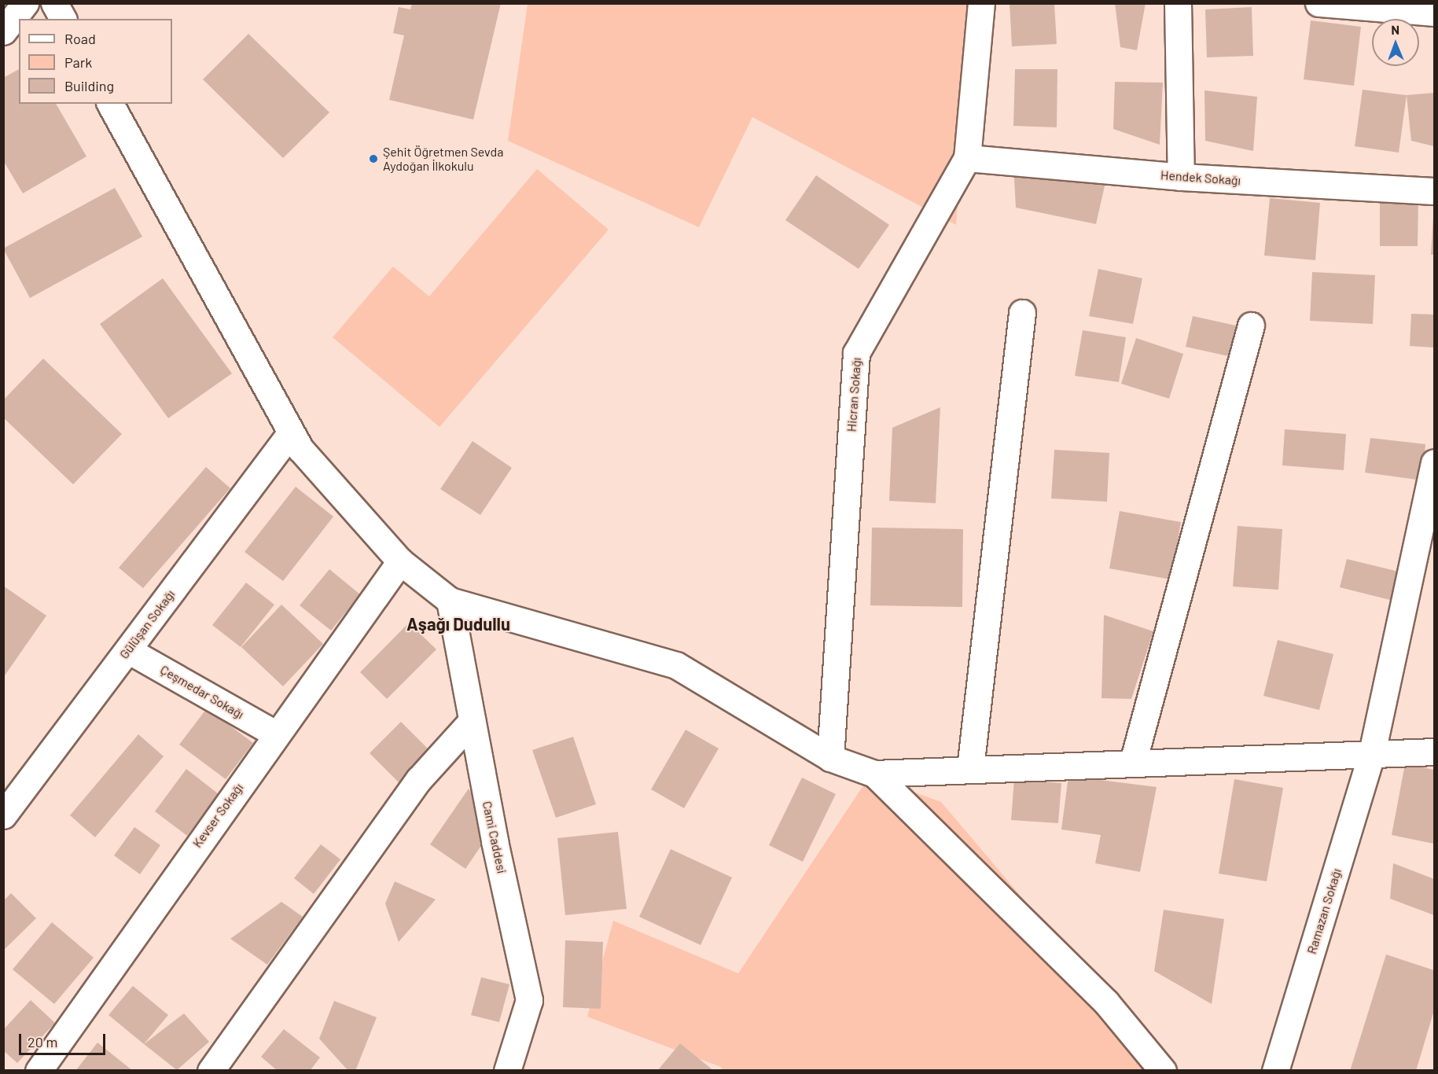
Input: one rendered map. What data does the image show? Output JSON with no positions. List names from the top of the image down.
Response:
{
  "streets": {
    "street": [
      "Hendek Sokağı",
      "Hicran Sokağı",
      "Gülüşan Sokağı",
      "Çeşmedar Sokağı",
      "Kevser Sokağı",
      "Cami Caddesi",
      "Ramazan Sokağı"
    ]
  },
  "crossings": [
    ["Hendek Sokağı", "Hicran Sokağı"],
    ["Gülüşan Sokağı", "Çeşmedar Sokağı"],
    ["Çeşmedar Sokağı", "Kevser Sokağı"]
  ],
  "districts": ["Aşağı Dudullu"],
  "places": ["Şehit Öğretmen Sevda Aydoğan İlkokulu"],
  "legend": ["Road", "Park", "Building"],
  "scale_bar": "20 m",
  "north": "top"
}
